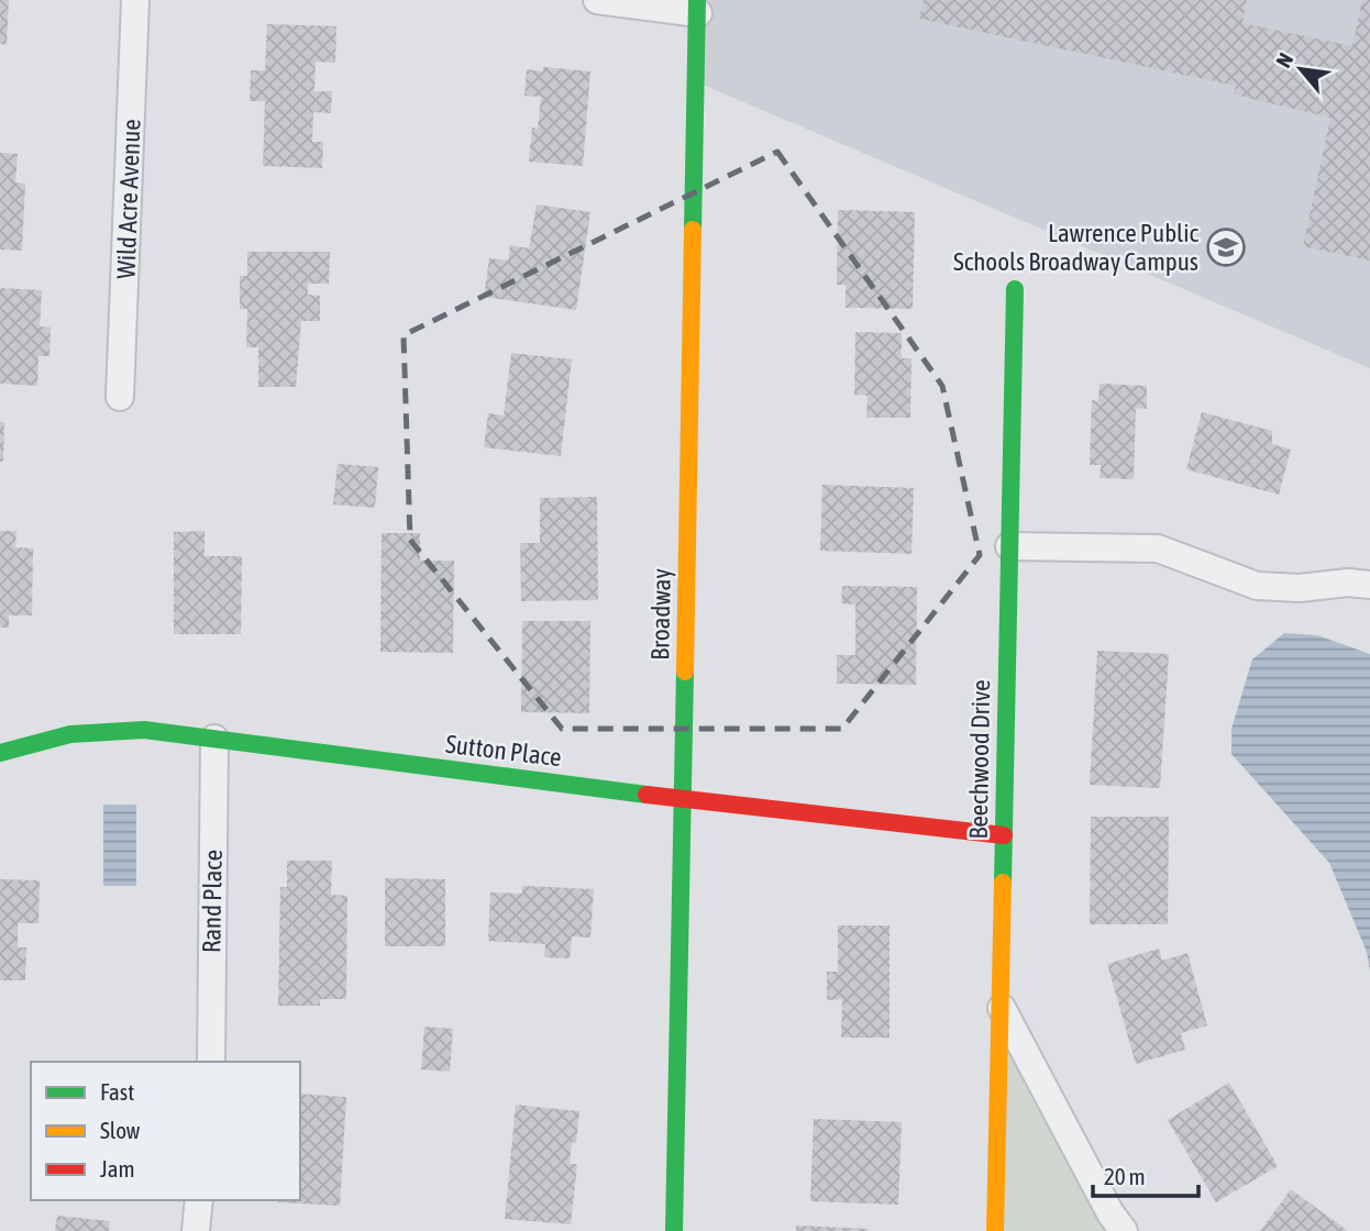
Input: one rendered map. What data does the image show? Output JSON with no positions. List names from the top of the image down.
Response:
{
  "streets": {
    "street": [
      "Wild Acre Avenue",
      "Broadway",
      "Sutton Place",
      "Beechwood Drive",
      "Rand Place"
    ]
  },
  "crossings": [
    ["Broadway", "Sutton Place"],
    ["Sutton Place", "Beechwood Drive"],
    ["Sutton Place", "Rand Place"]
  ],
  "places": {
    "school or university": ["Lawrence Public Schools Broadway Campus"]
  },
  "legend": ["Fast", "Slow", "Jam"],
  "scale_bar": "20 m",
  "north": "top left"
}
